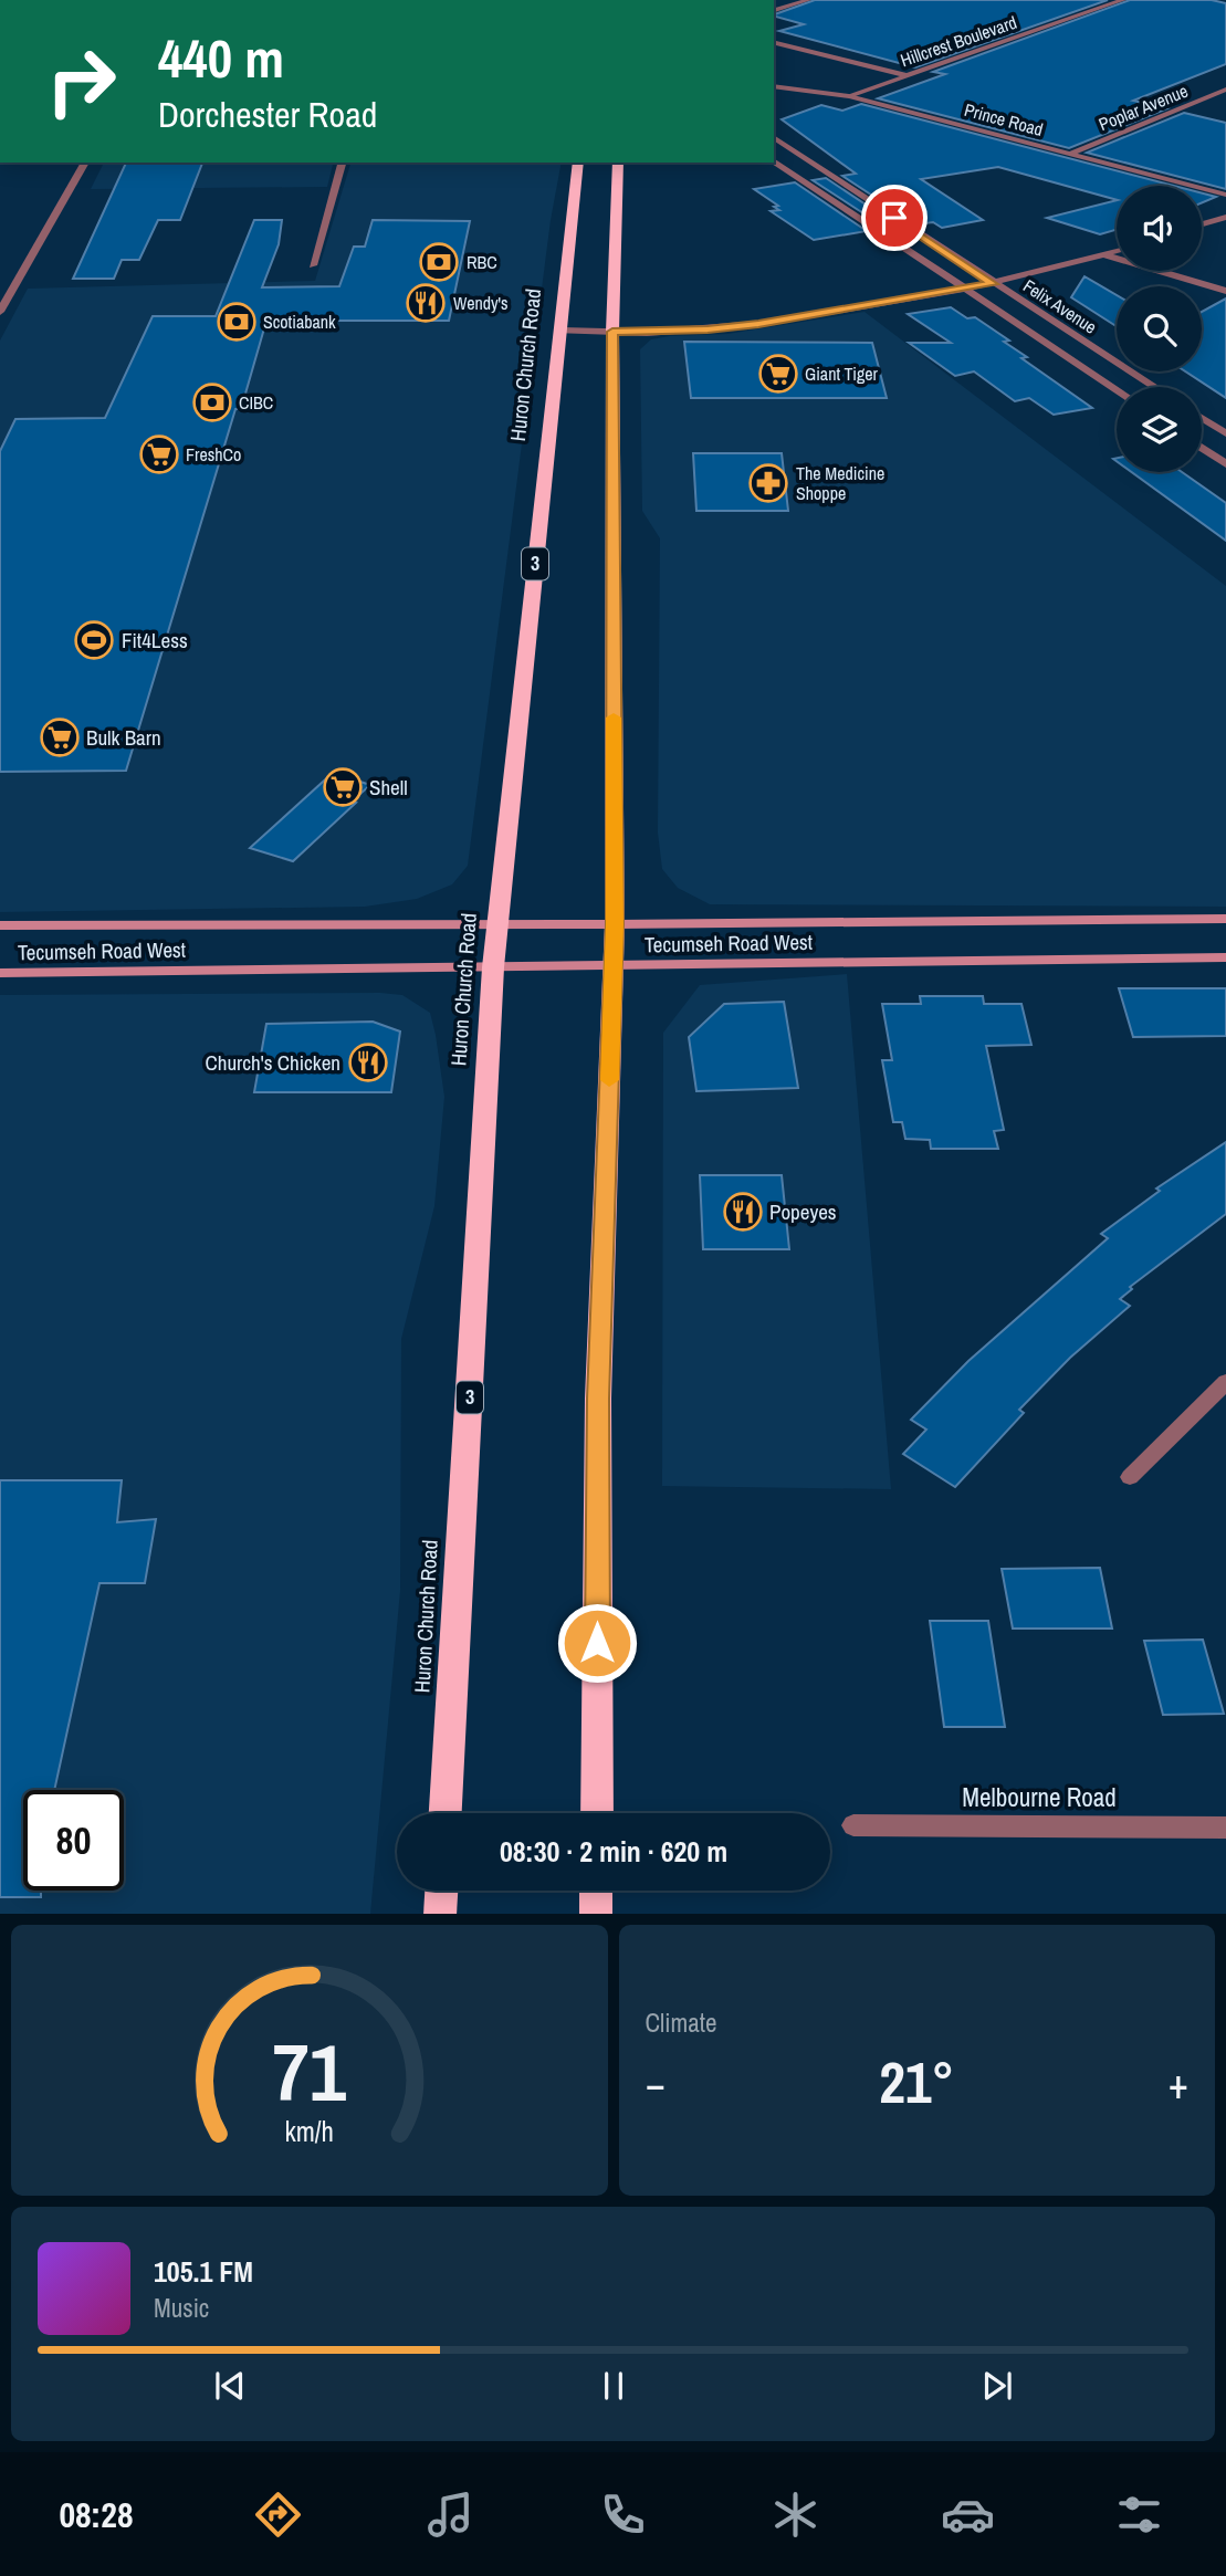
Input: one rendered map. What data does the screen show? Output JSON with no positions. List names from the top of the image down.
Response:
{
  "streets": {
    "highway": ["Huron Church Road", "3"],
    "main road": ["Tecumseh Road West"],
    "street": [
      "Hillcrest Boulevard",
      "Poplar Avenue",
      "Prince Road",
      "Felix Avenue",
      "Melbourne Road"
    ]
  },
  "crossings": [
    ["Hillcrest Boulevard", "Prince Road"],
    ["Poplar Avenue", "Prince Road"],
    ["Huron Church Road", "Tecumseh Road West"]
  ],
  "places": {
    "bank": ["RBC", "Scotiabank", "CIBC"],
    "restaurant": ["Wendy's", "Church's Chicken", "Popeyes"],
    "supermarket": [
      "Giant Tiger",
      "FreshCo",
      "Bulk Barn",
      "Shell"
    ],
    "pharmacy": ["The Medicine Shoppe"],
    "sports": ["Fit4Less"]
  },
  "page": {
    "turn": ["440 m", "Dorchester Road"],
    "limit": "80",
    "trip": "08:30 · 2 min · 620 m",
    "tile": "Climate",
    "heat": ["−", "21°", "+"],
    "song": ["105.1 FM", "Music"],
    "tabs": "08:28",
    "gauge": ["71", "km/h"]
  }
}
